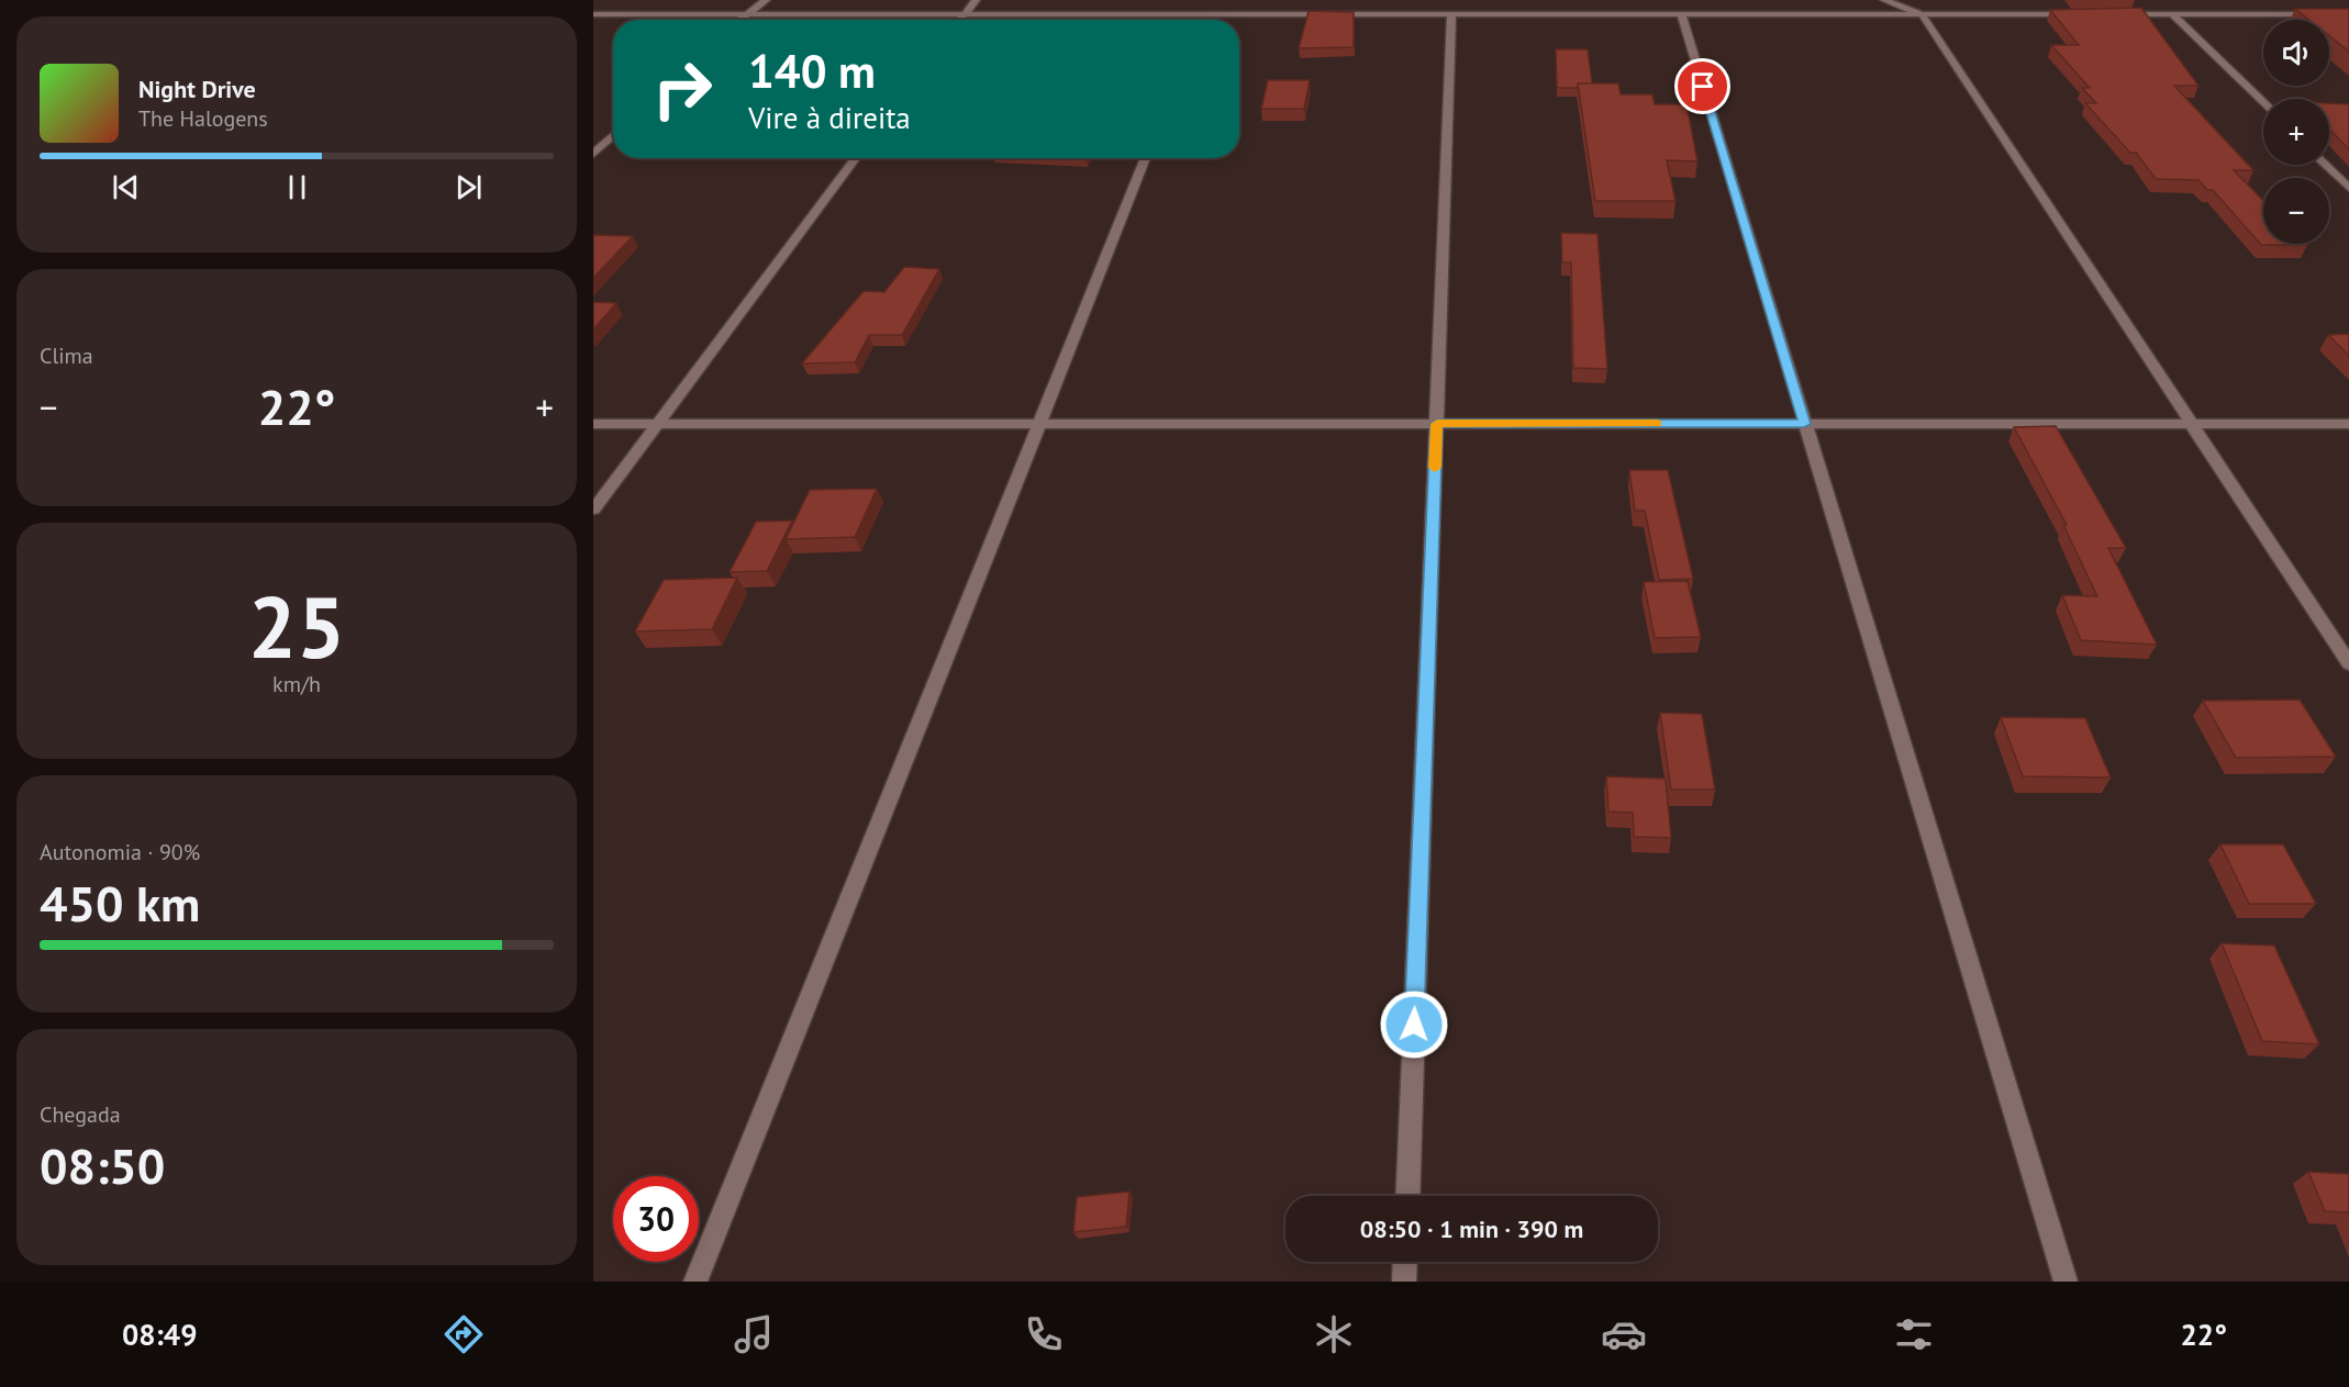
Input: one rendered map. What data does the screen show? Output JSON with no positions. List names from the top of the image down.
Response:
{
  "page": {
    "map_buttons": ["+", "−"],
    "turn": ["140 m", "Vire à direita"],
    "song": ["Night Drive", "The Halogens"],
    "tile": [
      "Clima",
      ["25", "km/h"],
      ["Autonomia · 90%", "450 km"],
      ["Chegada", "08:50"]
    ],
    "heat": ["−", "22°", "+"],
    "limit": "30",
    "trip": "08:50 · 1 min · 390 m",
    "tabs": ["08:49", "22°"]
  }
}
